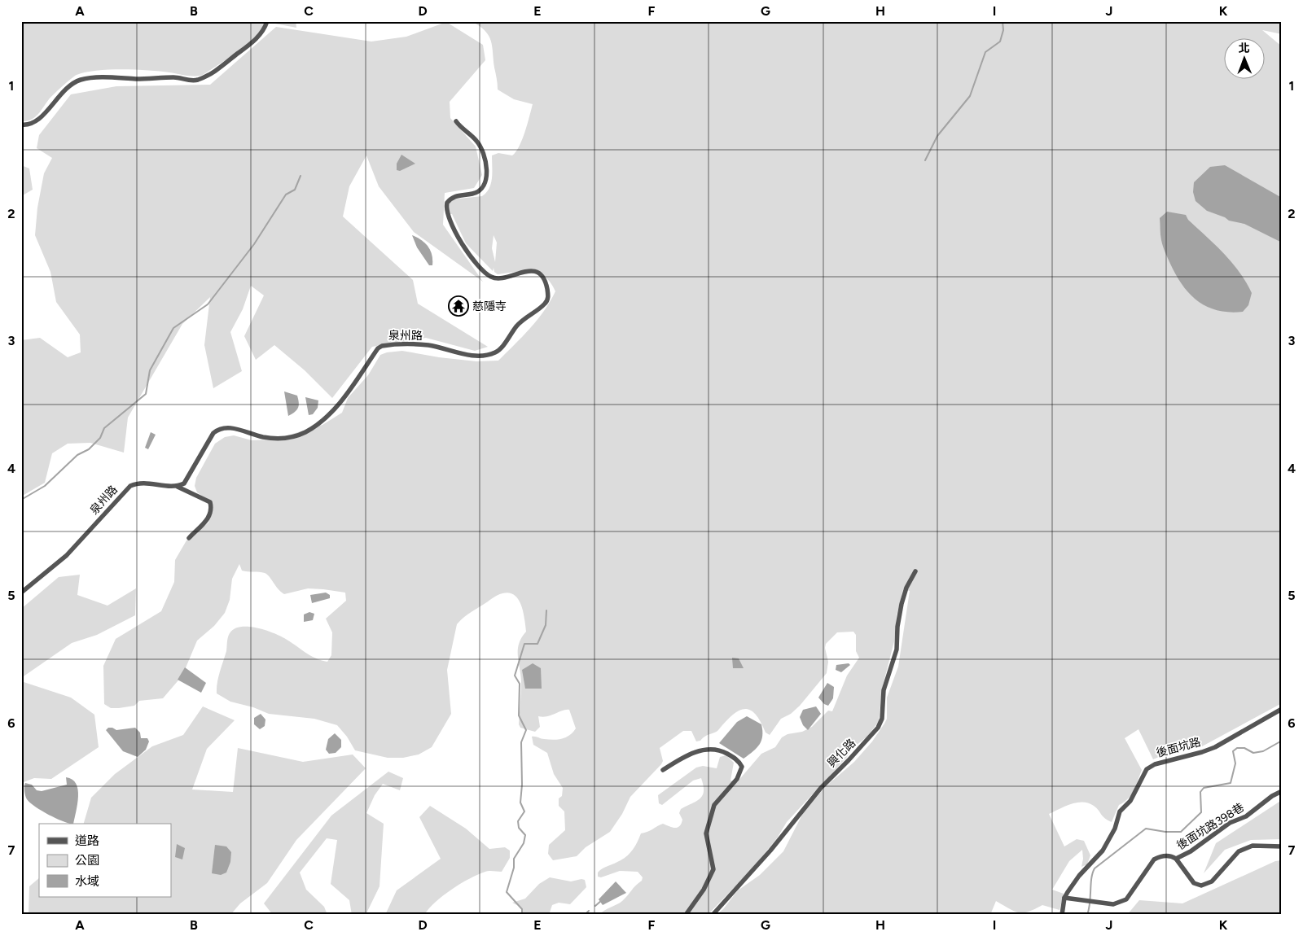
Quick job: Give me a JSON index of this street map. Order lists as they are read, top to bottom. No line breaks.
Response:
{"streets":{"street":["泉州路","後面坑路","興化路","後面坑路398巷"]},"crossings":[["後面坑路","後面坑路398巷"]],"places":{"temple":["慈隱寺"]},"legend":["道路","公園","水域"],"north":"top","grid":{"columns":["A","B","C","D","E","F","G","H","I","J","K"],"rows":["1","2","3","4","5","6","7"]}}
